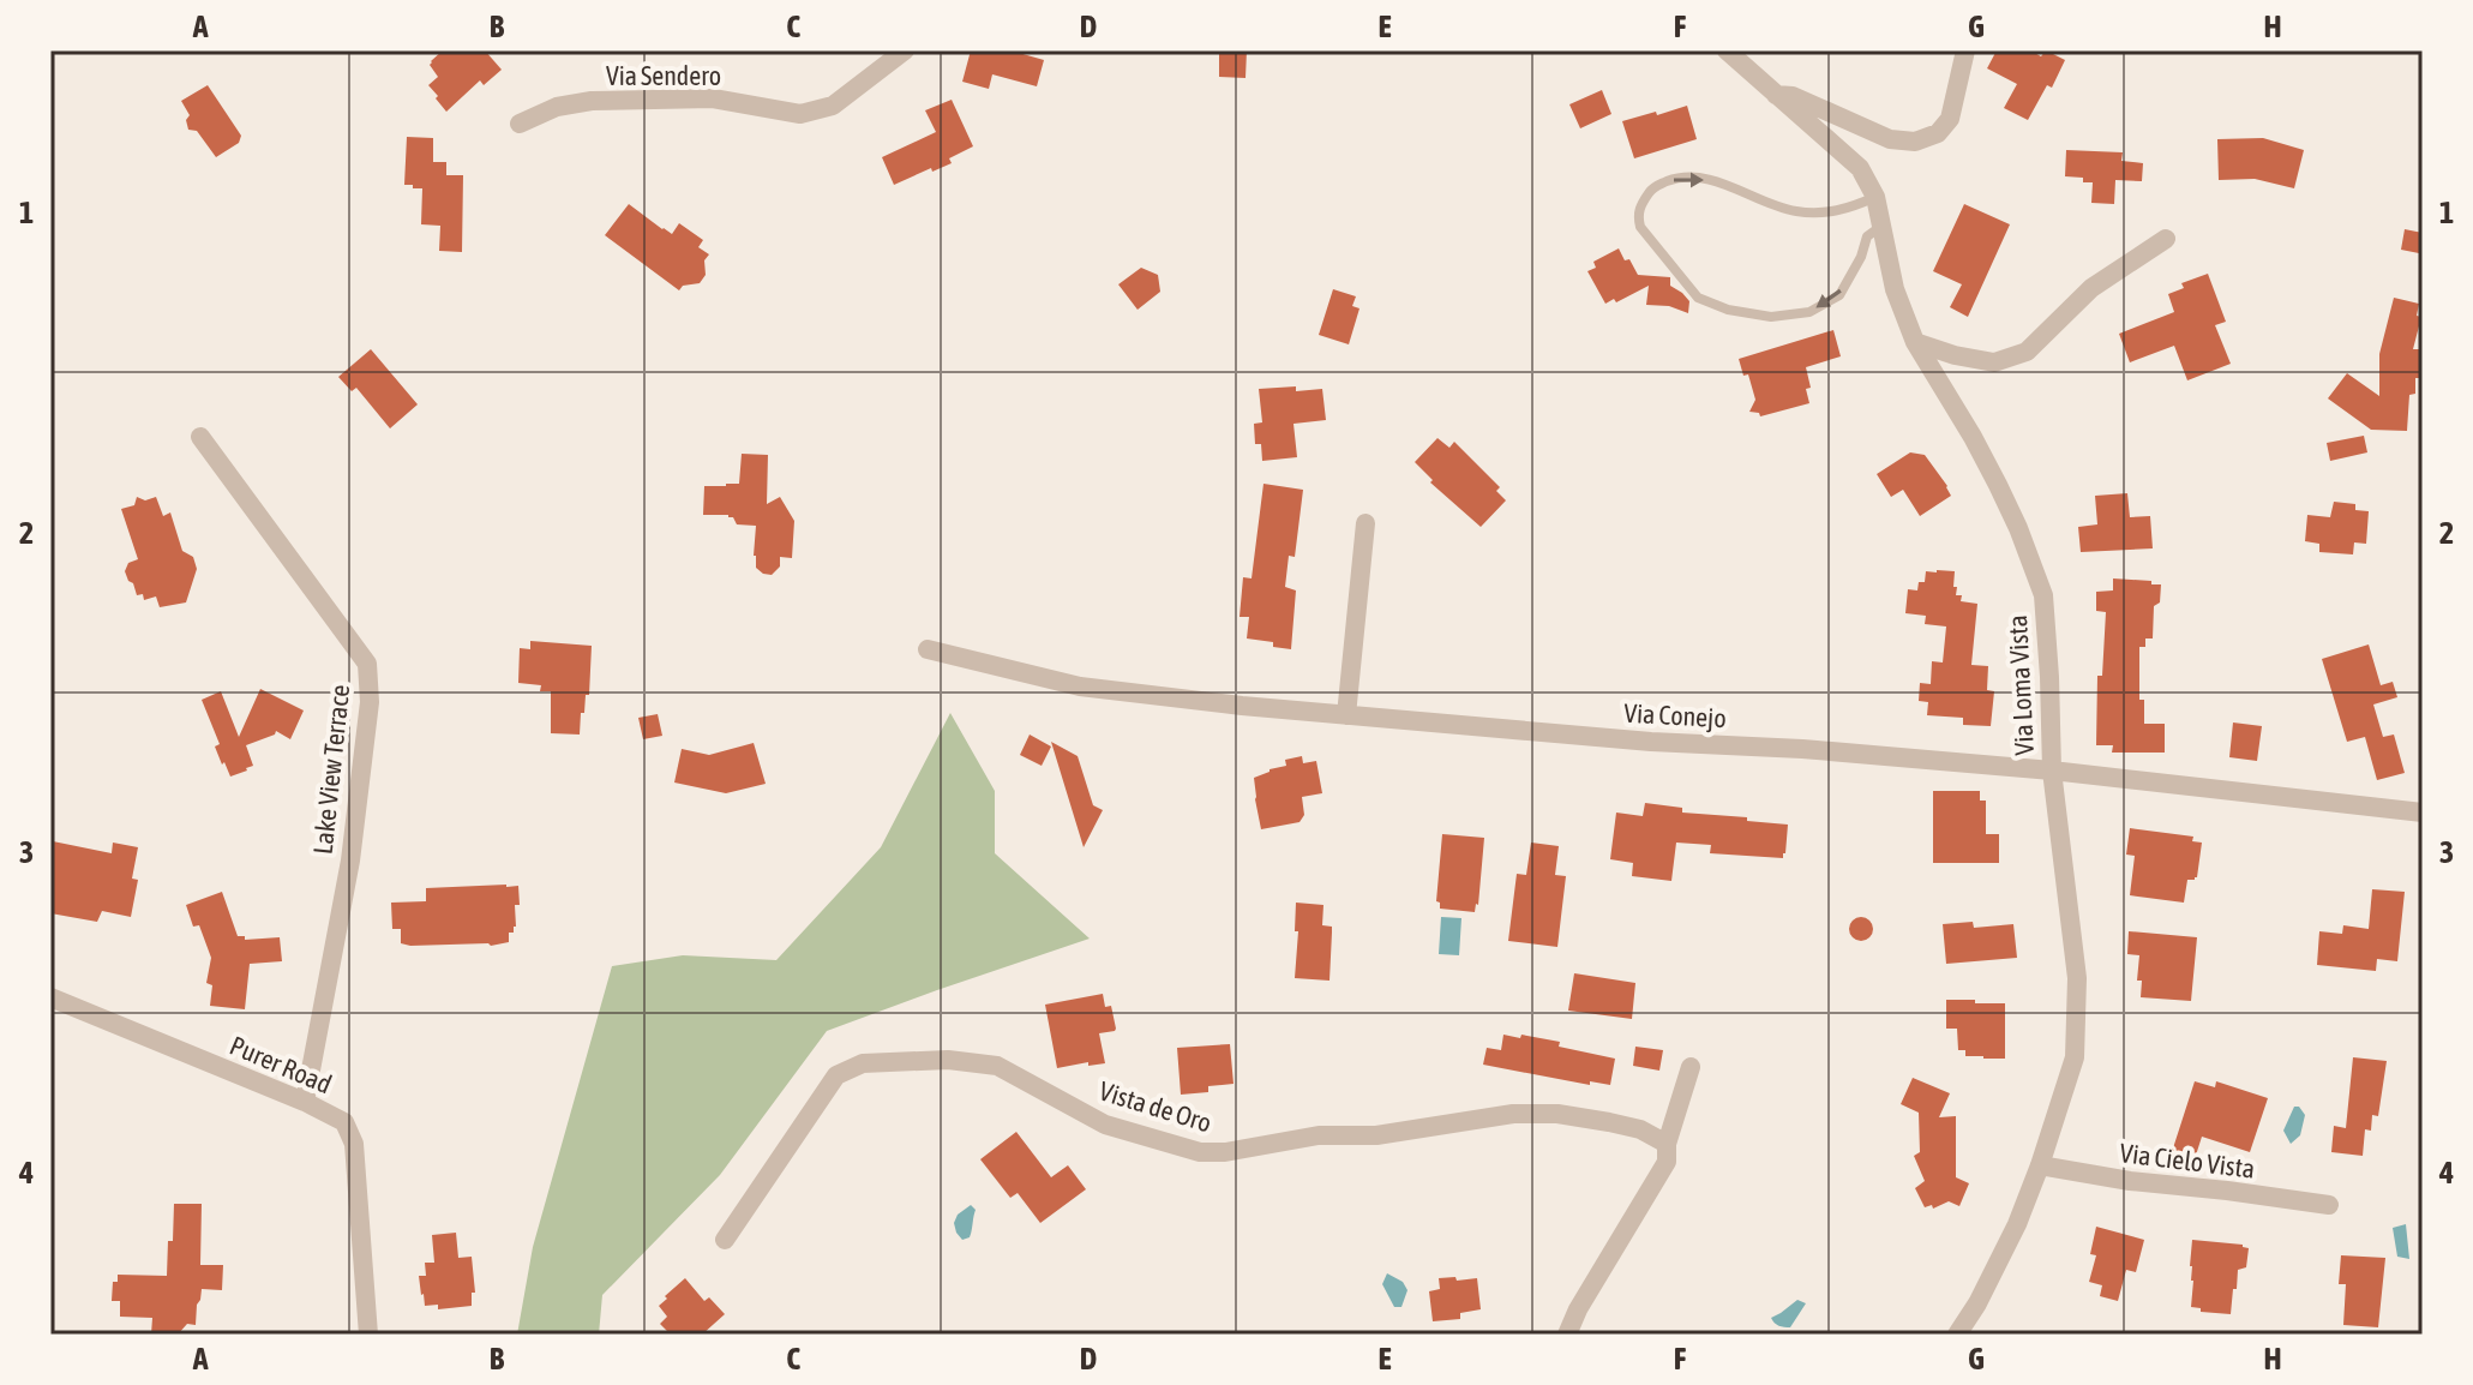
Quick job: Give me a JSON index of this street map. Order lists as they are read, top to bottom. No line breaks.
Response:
{"streets":{"street":["Via Sendero","Via Loma Vista","Via Conejo","Lake View Terrace","Purer Road","Vista de Oro","Via Cielo Vista"]},"crossings":[["Via Loma Vista","Via Conejo"],["Via Loma Vista","Via Cielo Vista"],["Lake View Terrace","Purer Road"]],"grid":{"columns":["A","B","C","D","E","F","G","H"],"rows":["1","2","3","4"]}}
